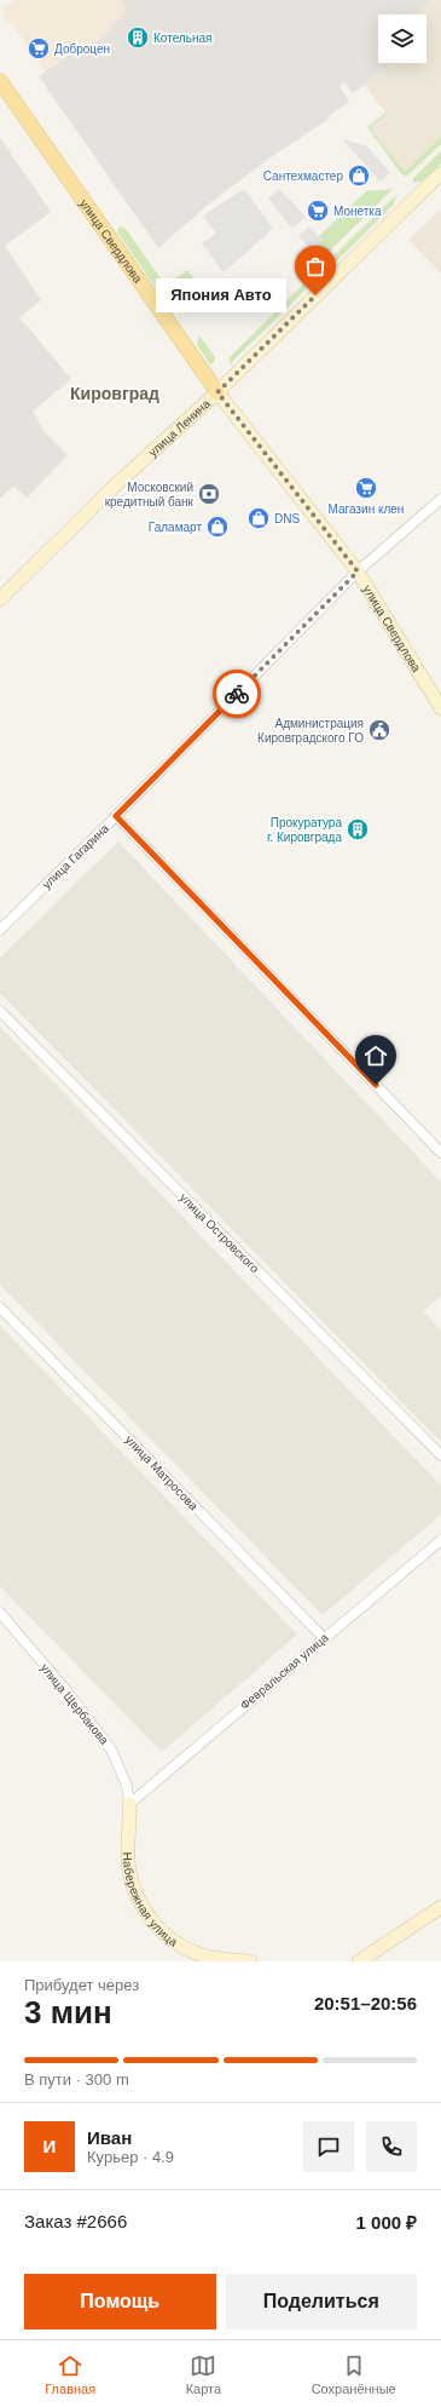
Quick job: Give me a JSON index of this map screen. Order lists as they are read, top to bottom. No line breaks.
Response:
{"streets":{"main road":["улица Свердлова","улица Ленина","Набережная улица"],"street":["улица Гагарина","улица Островского","улица Матросова","Февральская улица","улица Щербакова"]},"crossings":[["улица Свердлова","улица Ленина"],["улица Свердлова","улица Гагарина"],["улица Матросова","Февральская улица"],["Февральская улица","улица Щербакова"],["Февральская улица","Набережная улица"],["улица Щербакова","Набережная улица"]],"districts":["Кировград"],"places":{"building":["Котельная","Прокуратура г. Кировграда"],"supermarket":["Доброцен","Монетка","Магазин клен"],"shop":["Сантехмастер","DNS","Галамарт"],"other":["Япония Авто"],"bank":["Московский кредитный банк"],"public building":["Администрация Кировградского ГО"]},"page":{"bubble":"Япония Авто","heading":["3 мин","Прибудет через","20:51–20:56"],"panel":["Иван","Курьер · 4.9","Заказ #2666","1 000 ₽"],"bar":"В пути · 300 m","round":"И","buttons":["Помощь","Поделиться"],"tabs":["Главная","Карта","Сохранённые"]}}
